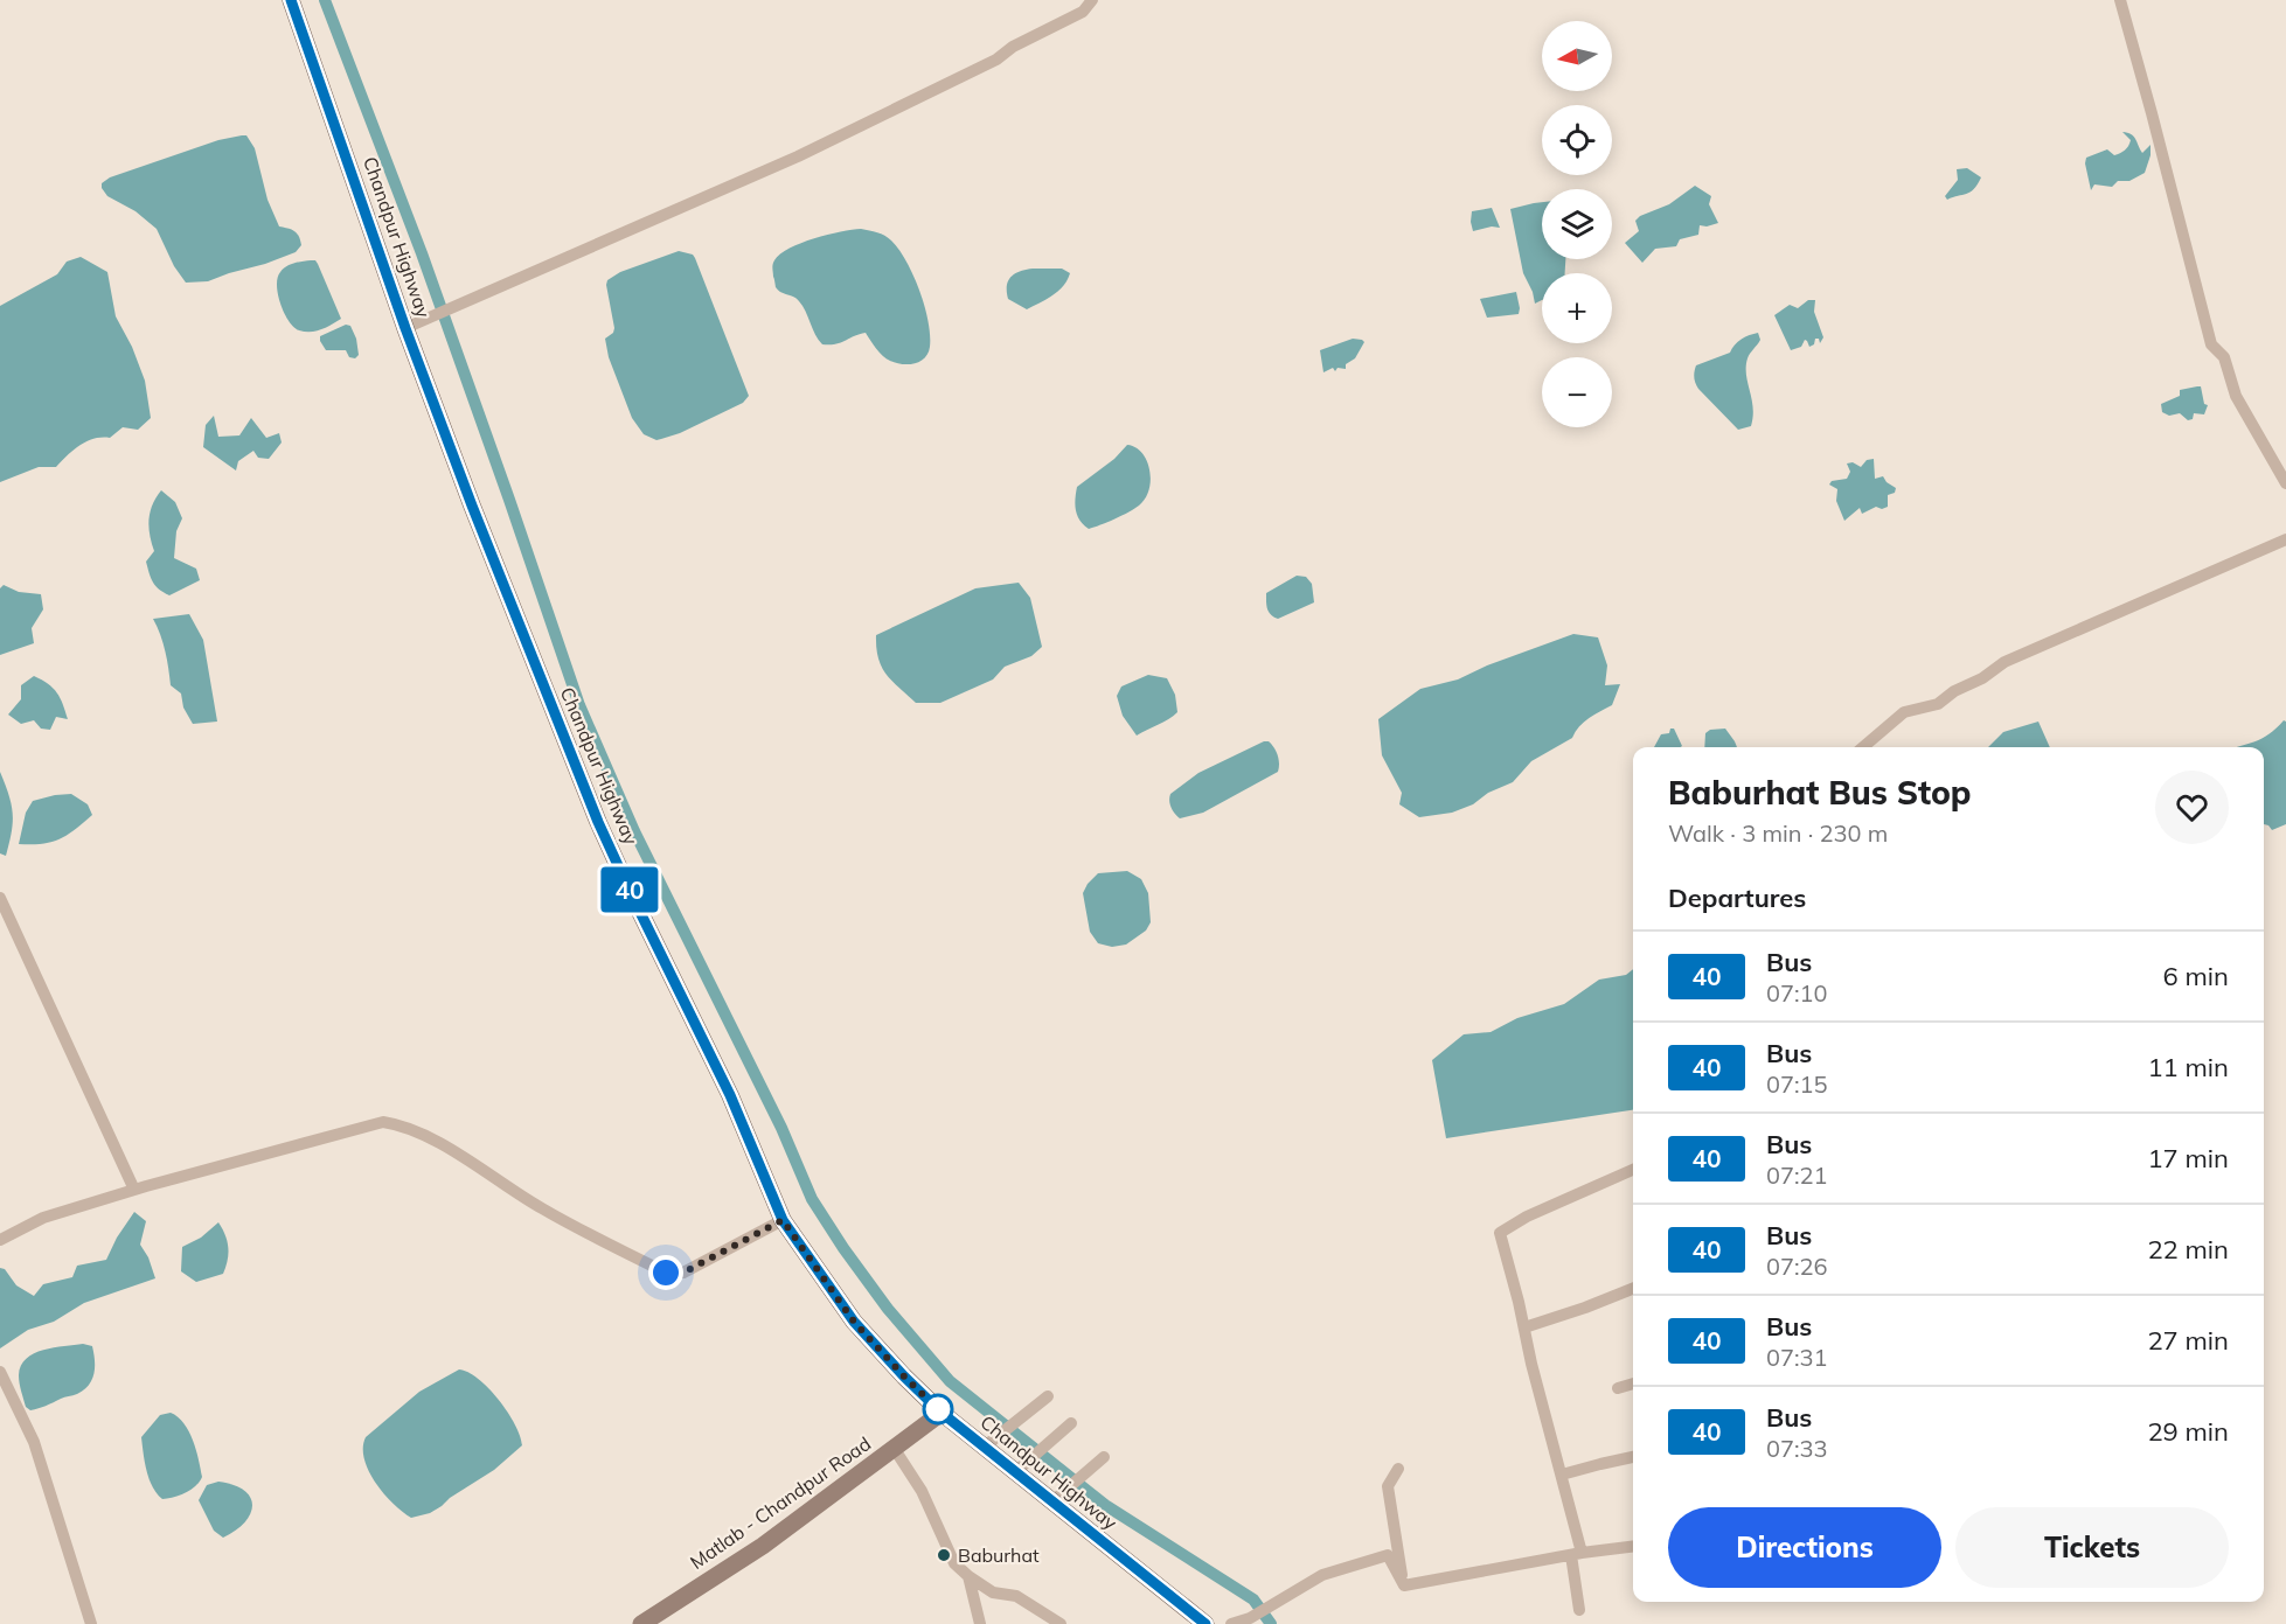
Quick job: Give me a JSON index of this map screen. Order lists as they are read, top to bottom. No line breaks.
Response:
{"streets":{"main road":["Chandpur Highway","Matlab - Chandpur Road"]},"crossings":[["Chandpur Highway","Matlab - Chandpur Road"]],"places":["Baburhat"],"lines":["bus line 40"],"north":"left","page":{"on_map":"40","map_buttons":["+","−"],"heading":[["Baburhat Bus Stop","Walk · 3 min · 230 m"],"Departures"],"list":[{"mark":"40","name":"Bus","note":"07:10","value":"6 min"},{"mark":"40","name":"Bus","note":"07:15","value":"11 min"},{"mark":"40","name":"Bus","note":"07:21","value":"17 min"},{"mark":"40","name":"Bus","note":"07:26","value":"22 min"},{"mark":"40","name":"Bus","note":"07:31","value":"27 min"},{"mark":"40","name":"Bus","note":"07:33","value":"29 min"}],"buttons":["Directions","Tickets"]}}
